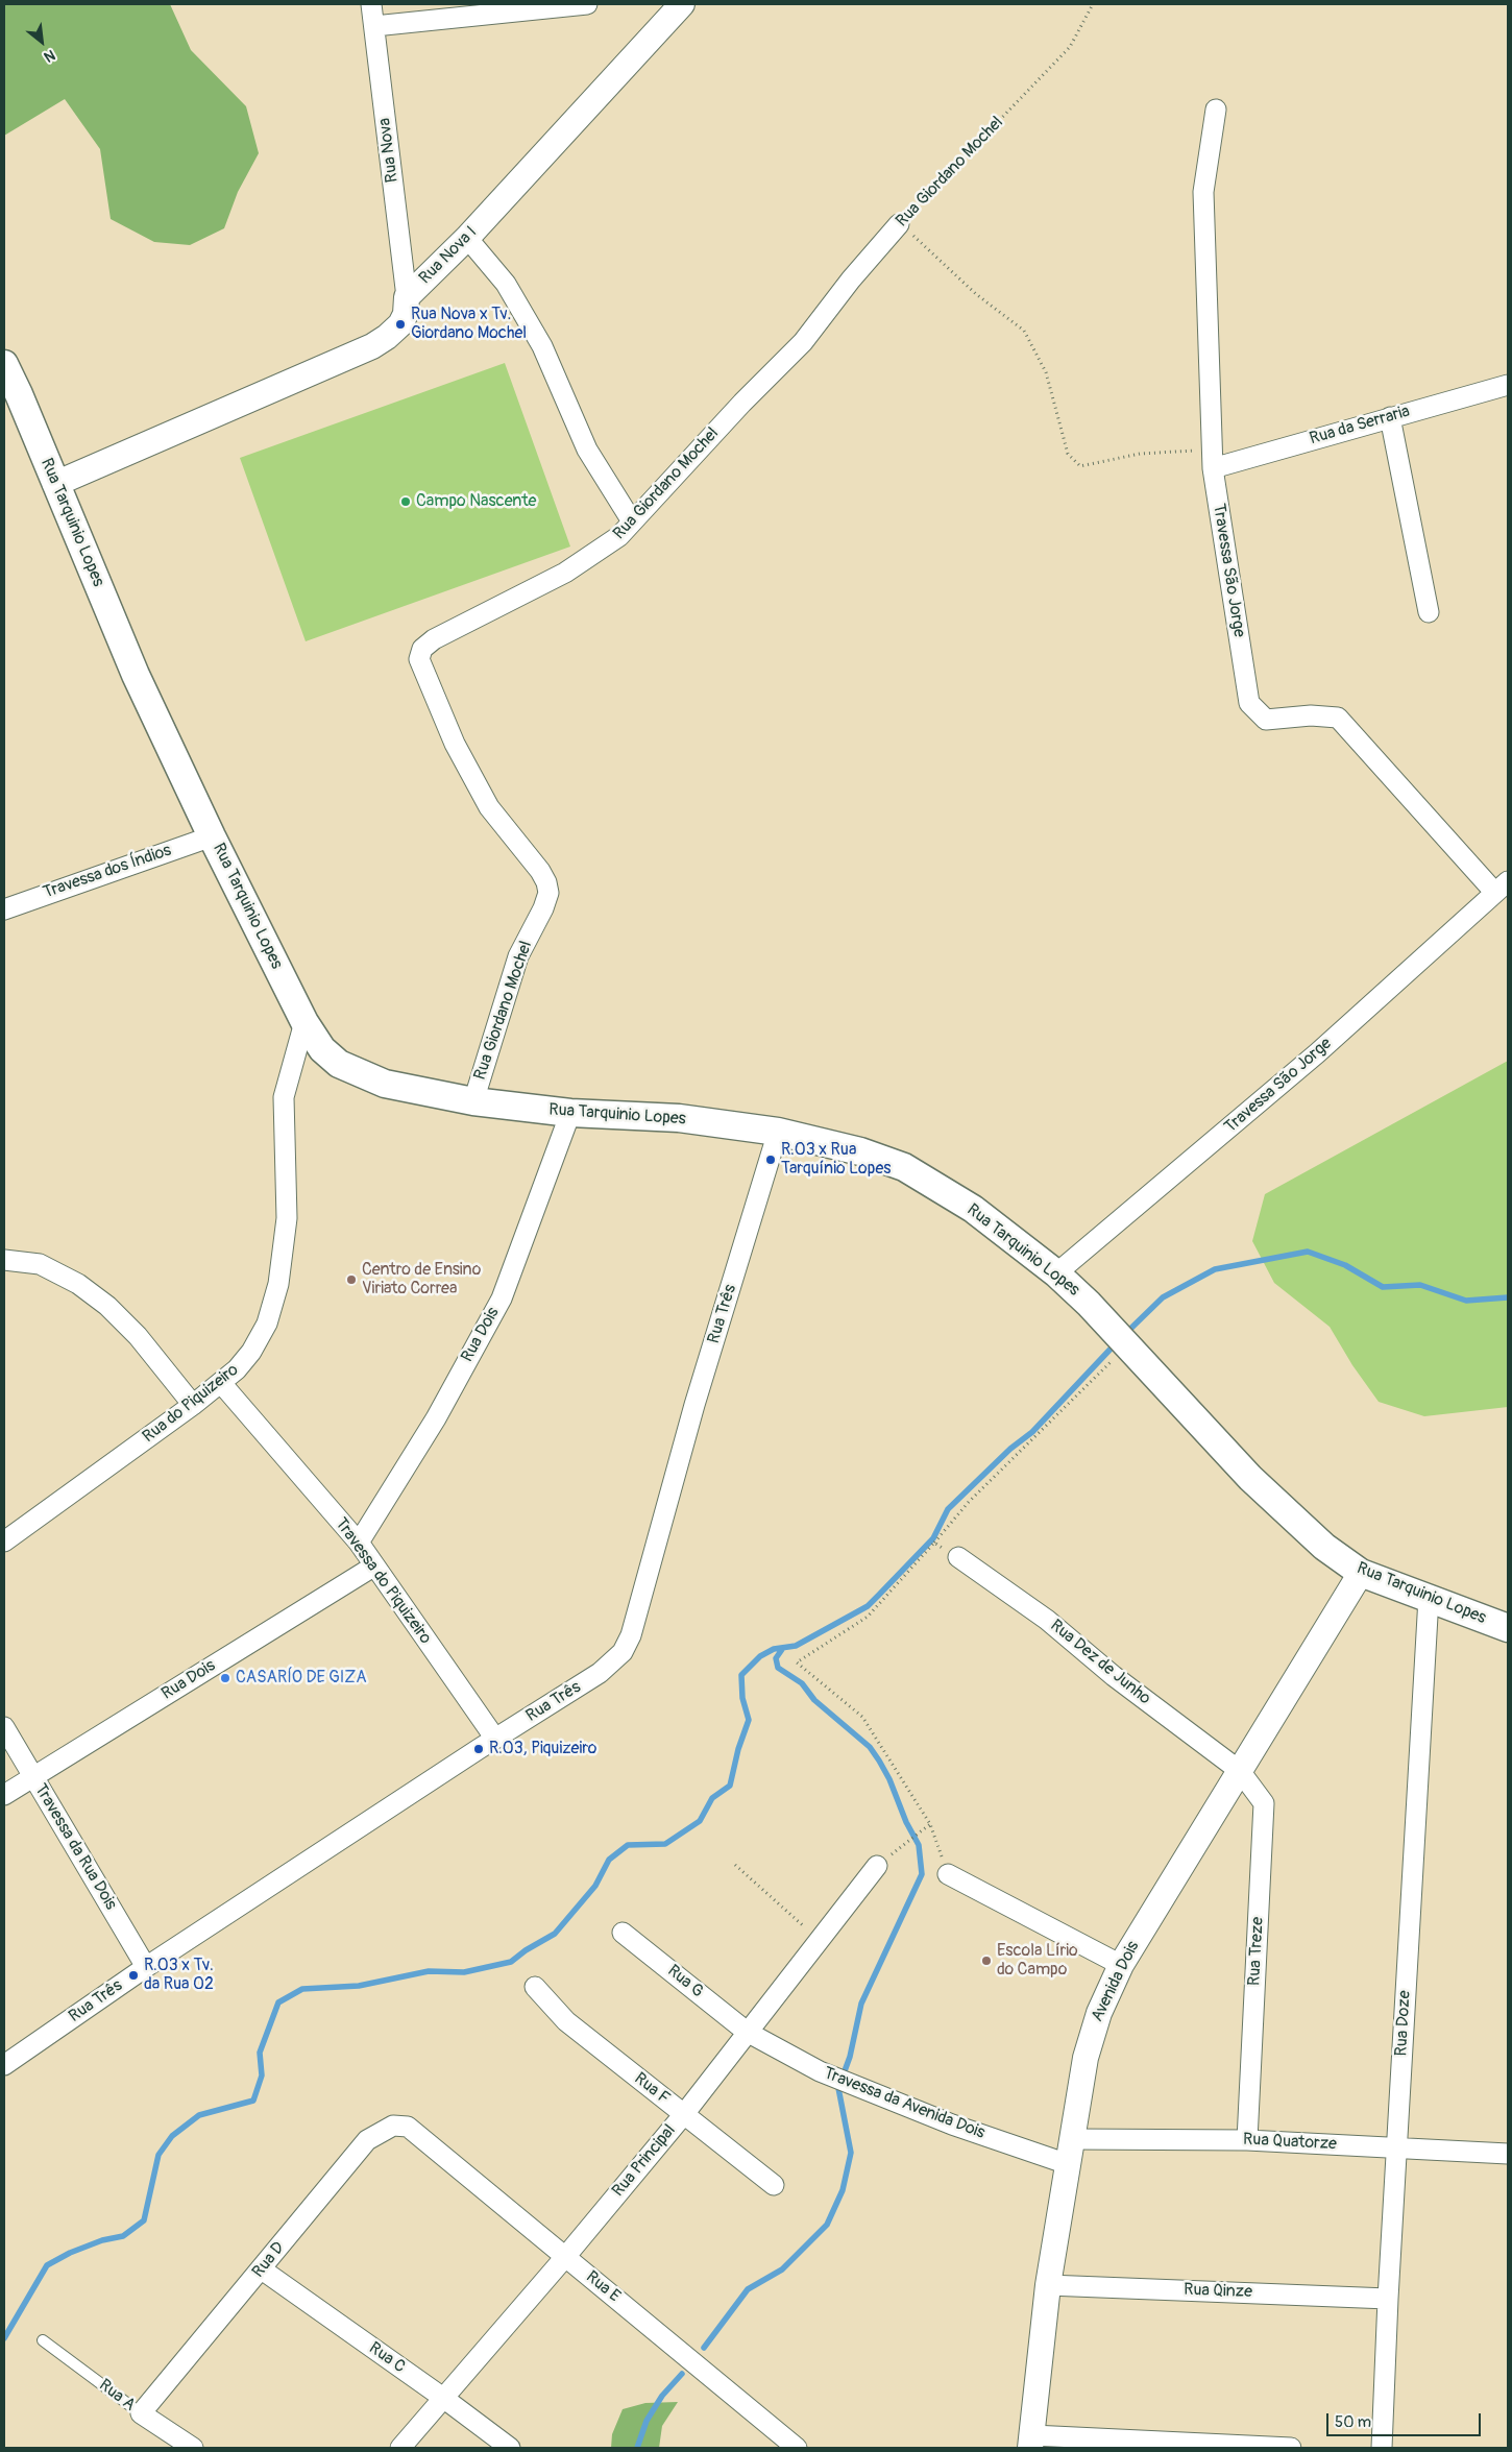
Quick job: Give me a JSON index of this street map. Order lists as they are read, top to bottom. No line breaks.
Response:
{"streets":{"main road":["Rua Tarquinio Lopes"],"street":["Rua Nova","Rua Giordano Mochel","Rua Nova I","Rua da Serraria","Travessa São Jorge","Travessa dos Índios","Rua Três","Rua Dois","Rua do Piquizeiro","Travessa do Piquizeiro","Rua Dez de Junho","Travessa da Rua Dois","Rua Treze","Rua G","Avenida Dois","Rua Doze","Rua F","Travessa da Avenida Dois","Rua Quatorze","Rua Principal","Rua D","Rua E","Rua Qinze","Rua C","Rua A"]},"crossings":[["Rua Nova","Rua Nova I"],["Rua Giordano Mochel","Rua Tarquinio Lopes"],["Rua Nova I","Rua Tarquinio Lopes"],["Rua da Serraria","Travessa São Jorge"],["Rua Tarquinio Lopes","Travessa São Jorge"],["Rua Tarquinio Lopes","Travessa dos Índios"],["Rua Tarquinio Lopes","Rua Três"],["Rua Tarquinio Lopes","Rua Dois"],["Rua Tarquinio Lopes","Rua do Piquizeiro"],["Rua Tarquinio Lopes","Avenida Dois"],["Rua Tarquinio Lopes","Rua Doze"],["Rua Três","Travessa do Piquizeiro"],["Rua Três","Travessa da Rua Dois"],["Rua Dois","Travessa do Piquizeiro"],["Rua Dois","Travessa da Rua Dois"],["Rua do Piquizeiro","Travessa do Piquizeiro"],["Rua Dez de Junho","Rua Treze"],["Rua Dez de Junho","Avenida Dois"],["Rua Treze","Avenida Dois"],["Rua Treze","Rua Quatorze"],["Rua G","Travessa da Avenida Dois"],["Rua G","Rua Principal"],["Avenida Dois","Travessa da Avenida Dois"],["Avenida Dois","Rua Quatorze"],["Avenida Dois","Rua Qinze"],["Rua Doze","Rua Quatorze"],["Rua Doze","Rua Qinze"],["Rua F","Rua Principal"],["Travessa da Avenida Dois","Rua Principal"],["Rua Principal","Rua E"],["Rua Principal","Rua C"],["Rua D","Rua E"],["Rua D","Rua C"],["Rua D","Rua A"]],"places":["Rua Nova x Tv. Giordano Mochel","Campo Nascente","R.03 x Rua Tarquínio Lopes","Centro de Ensino Viriato Correa","CASARÍO DE GIZA","R.03, Piquizeiro","Escola Lírio do Campo","R.03 x Tv. da Rua 02"],"scale_bar":"50 m","north":"bottom right"}
